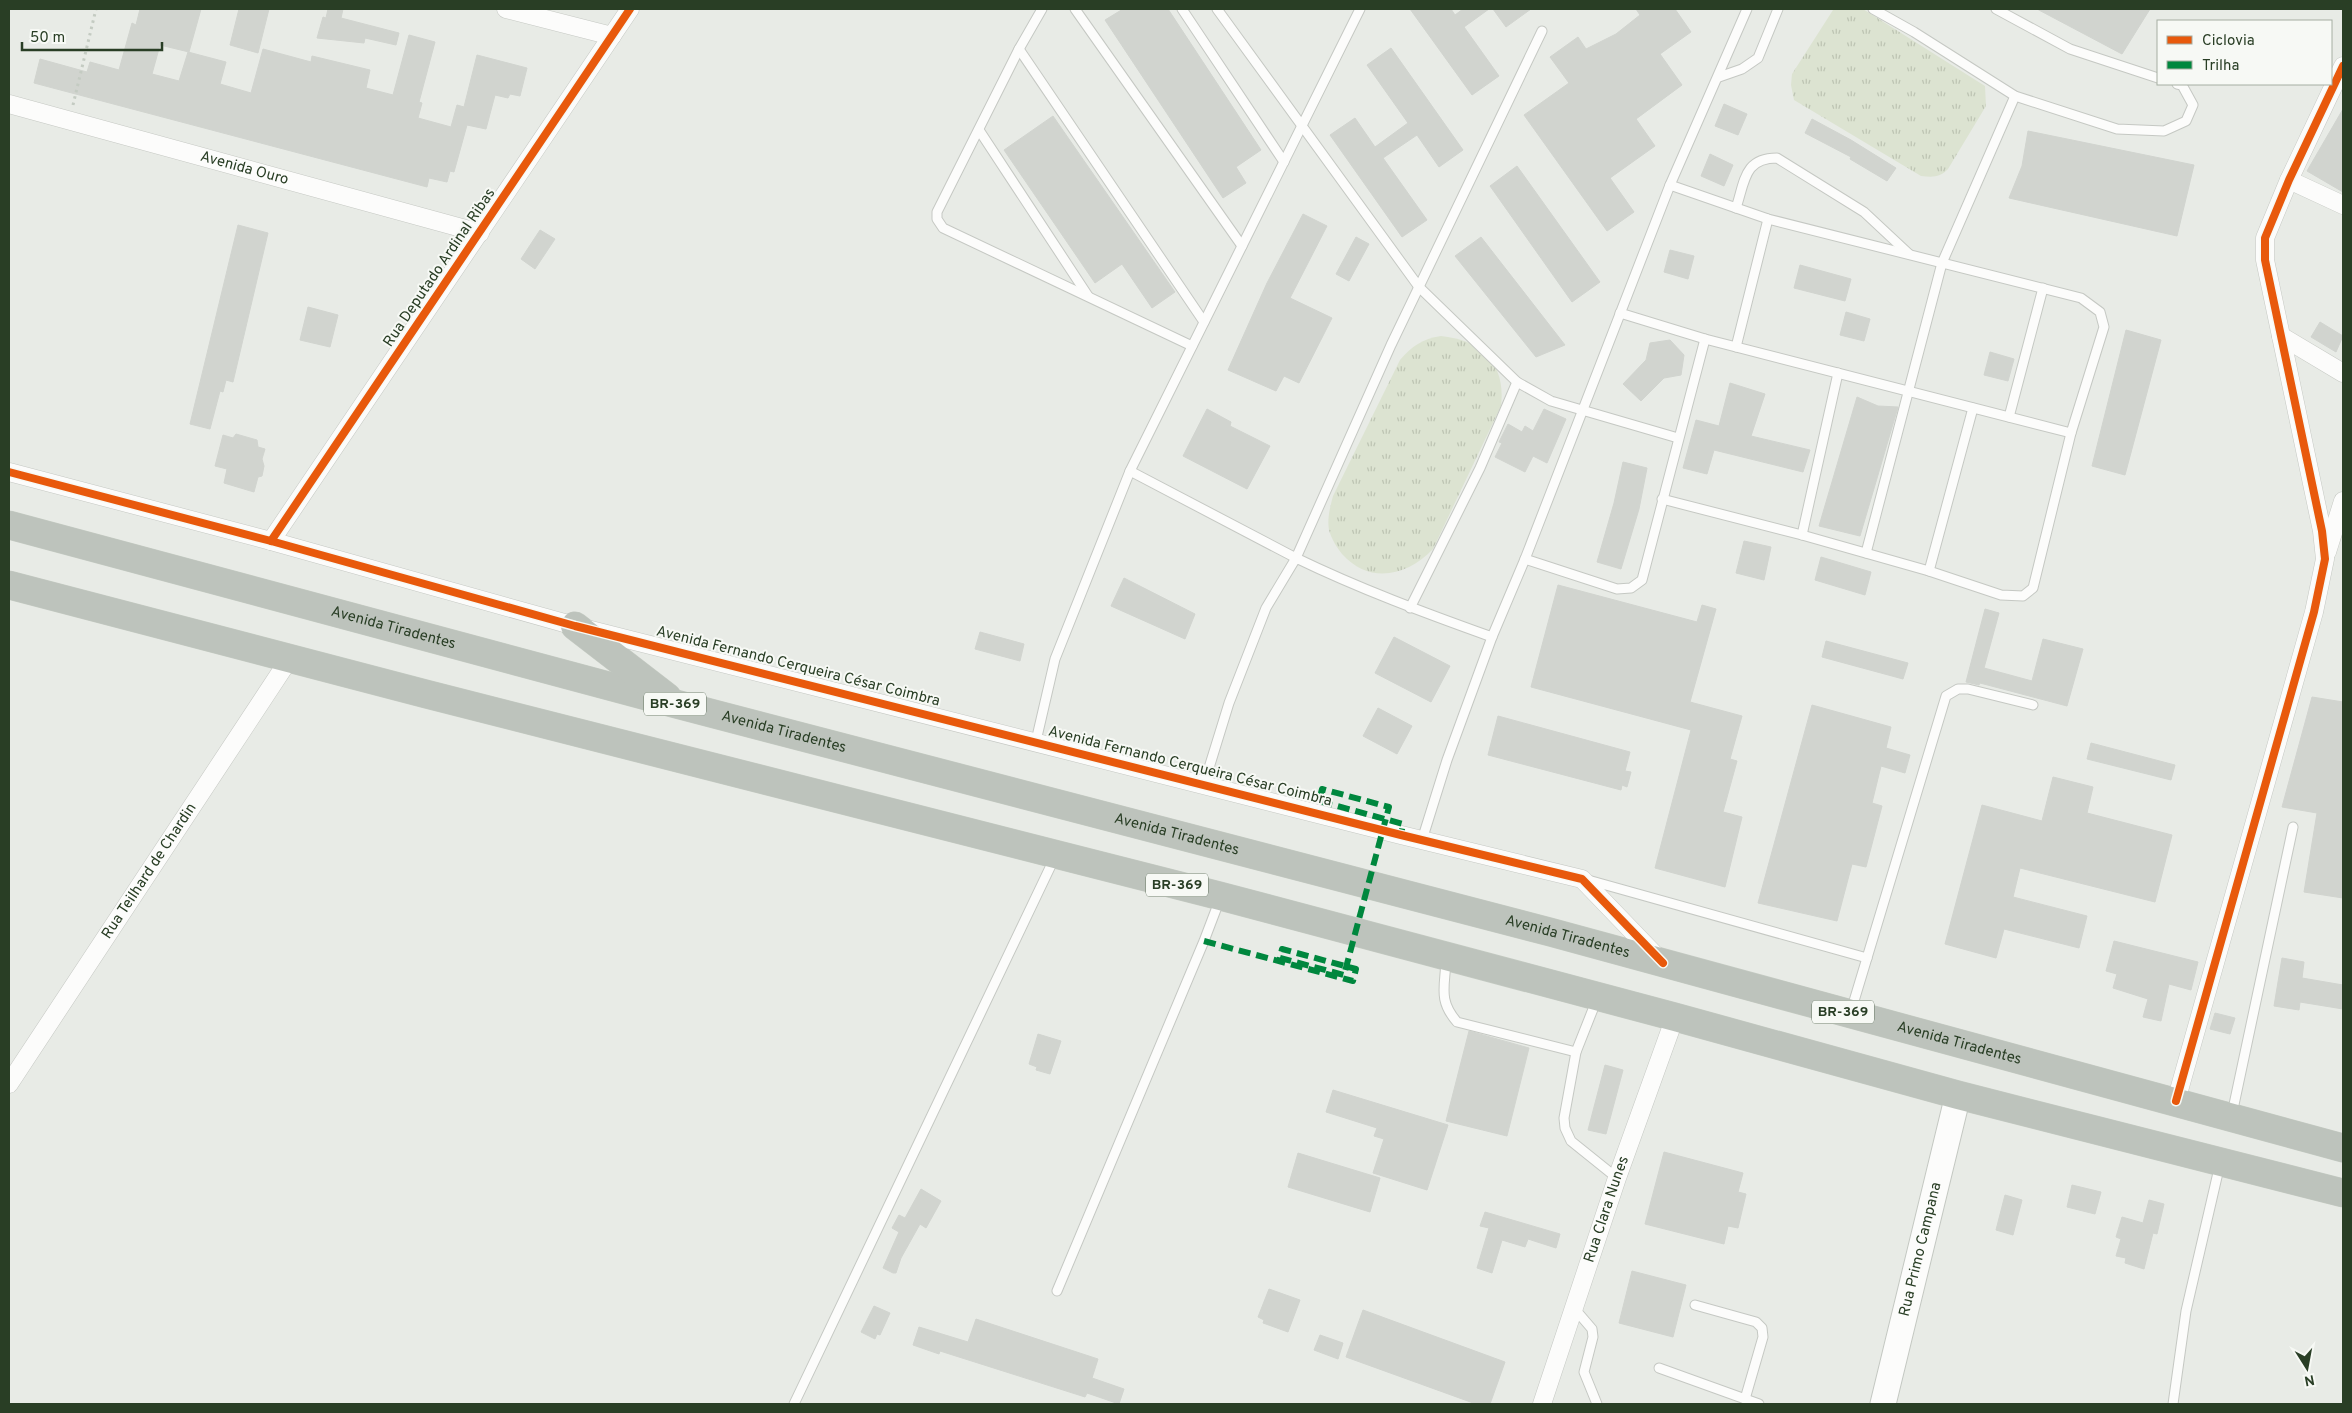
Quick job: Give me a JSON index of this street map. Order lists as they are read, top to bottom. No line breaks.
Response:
{"streets":{"highway":["Avenida Tiradentes","BR-369"],"street":["Avenida Ouro","Rua Deputado Ardinal Ribas","Avenida Fernando Cerqueira César Coimbra","Rua Teilhard de Chardin","Rua Clara Nunes","Rua Primo Campana"]},"crossings":[["Avenida Ouro","Rua Deputado Ardinal Ribas"],["Rua Deputado Ardinal Ribas","Avenida Fernando Cerqueira César Coimbra"],["BR-369","Rua Teilhard de Chardin"],["BR-369","Rua Clara Nunes"],["BR-369","Rua Primo Campana"]],"legend":["Ciclovia","Trilha"],"scale_bar":"50 m","north":"bottom"}
